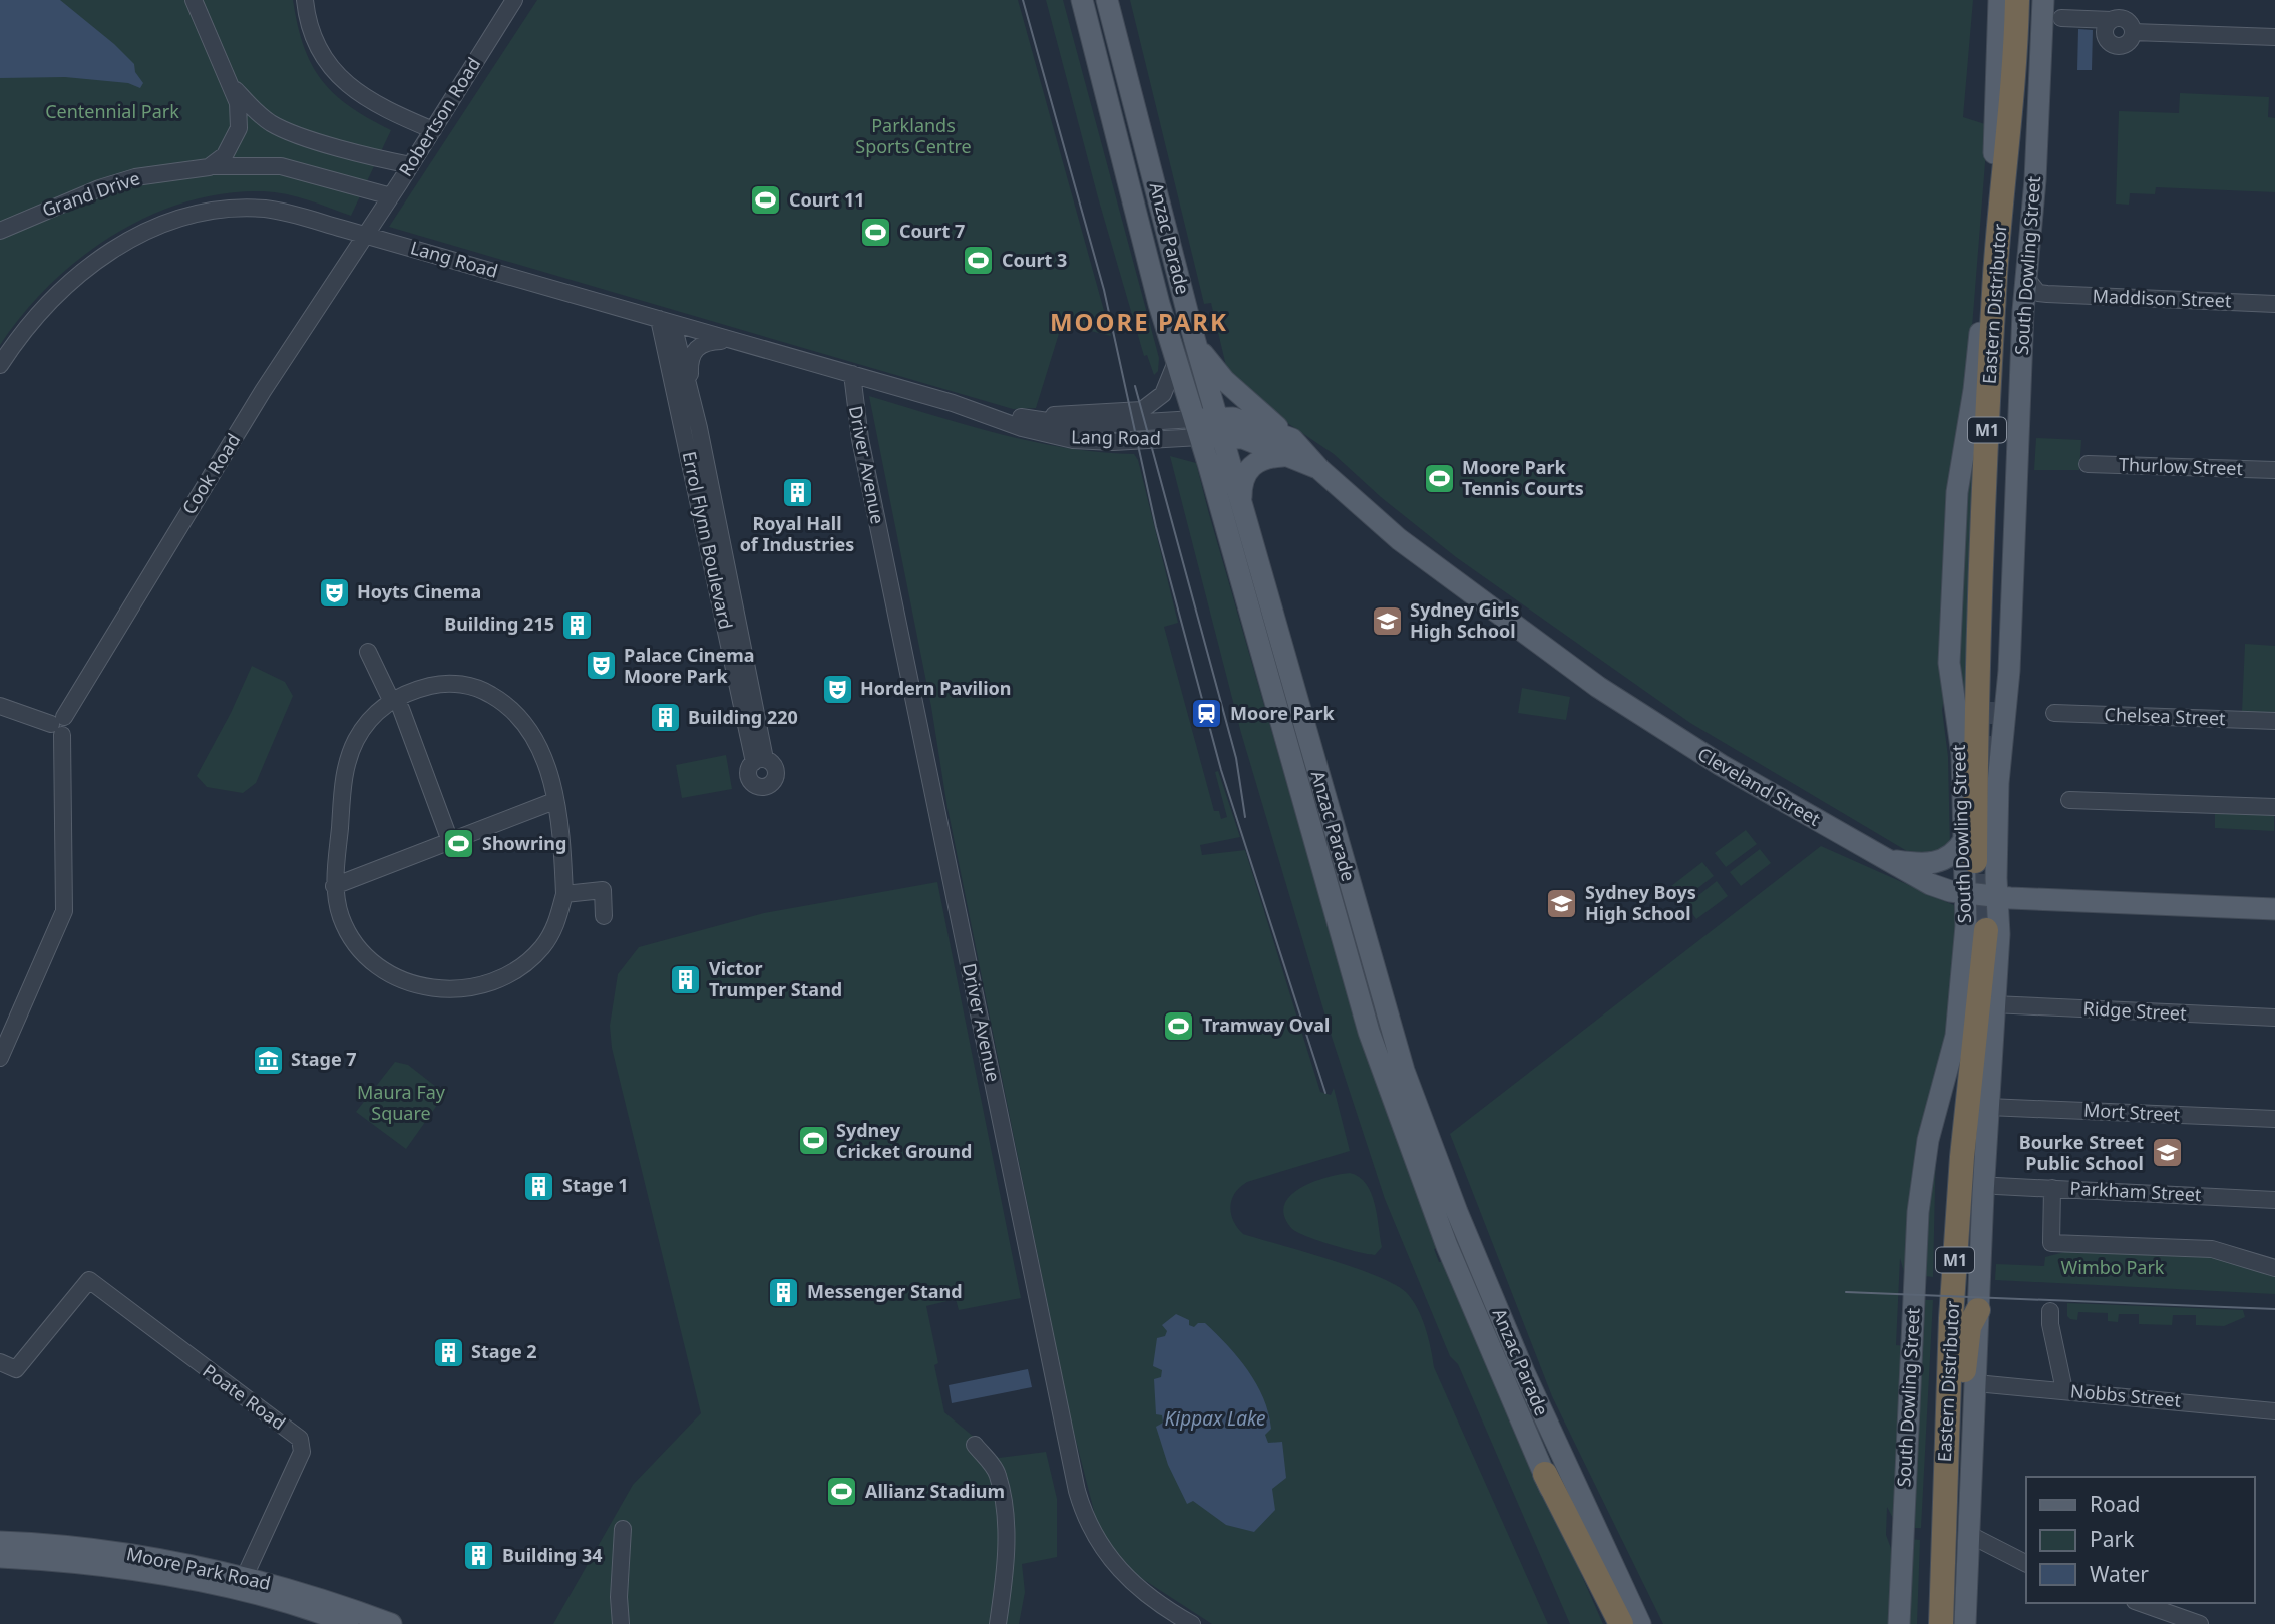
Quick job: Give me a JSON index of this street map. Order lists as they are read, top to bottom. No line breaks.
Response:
{"streets":{"highway":["Eastern Distributor","M1"],"main road":["Anzac Parade","South Dowling Street","Cleveland Street","Moore Park Road"],"street":["Robertson Road","Grand Drive","Lang Road","Maddison Street","Driver Avenue","Thurlow Street","Cook Road","Errol Flynn Boulevard","Chelsea Street","Ridge Street","Mort Street","Parkham Street","Nobbs Street","Poate Road"]},"crossings":[["Robertson Road","Grand Drive"],["Robertson Road","Lang Road"],["Robertson Road","Cook Road"],["Anzac Parade","Lang Road"],["Anzac Parade","Cleveland Street"],["Lang Road","Driver Avenue"],["Lang Road","Cook Road"],["Lang Road","Errol Flynn Boulevard"],["Lang Road","Cleveland Street"],["South Dowling Street","Eastern Distributor"],["South Dowling Street","M1"],["South Dowling Street","Cleveland Street"],["South Dowling Street","Ridge Street"],["South Dowling Street","Mort Street"],["South Dowling Street","Nobbs Street"],["Eastern Distributor","M1"],["Poate Road","Moore Park Road"]],"districts":["MOORE PARK"],"water":["Kippax Lake"],"parks":["Centennial Park","Parklands Sports Centre","Maura Fay Square","Wimbo Park"],"places":{"sports":["Court 11","Court 7","Court 3","Moore Park Tennis Courts","Showring","Tramway Oval","Sydney Cricket Ground","Allianz Stadium"],"building":["Royal Hall of Industries","Building 215","Building 220","Victor Trumper Stand","Stage 1","Messenger Stand","Stage 2","Building 34"],"theatre":["Hoyts Cinema","Palace Cinema Moore Park","Hordern Pavilion"],"school or university":["Sydney Girls High School","Sydney Boys High School","Bourke Street Public School"],"station":["Moore Park"],"museum":["Stage 7"]},"legend":["Road","Park","Water"]}
